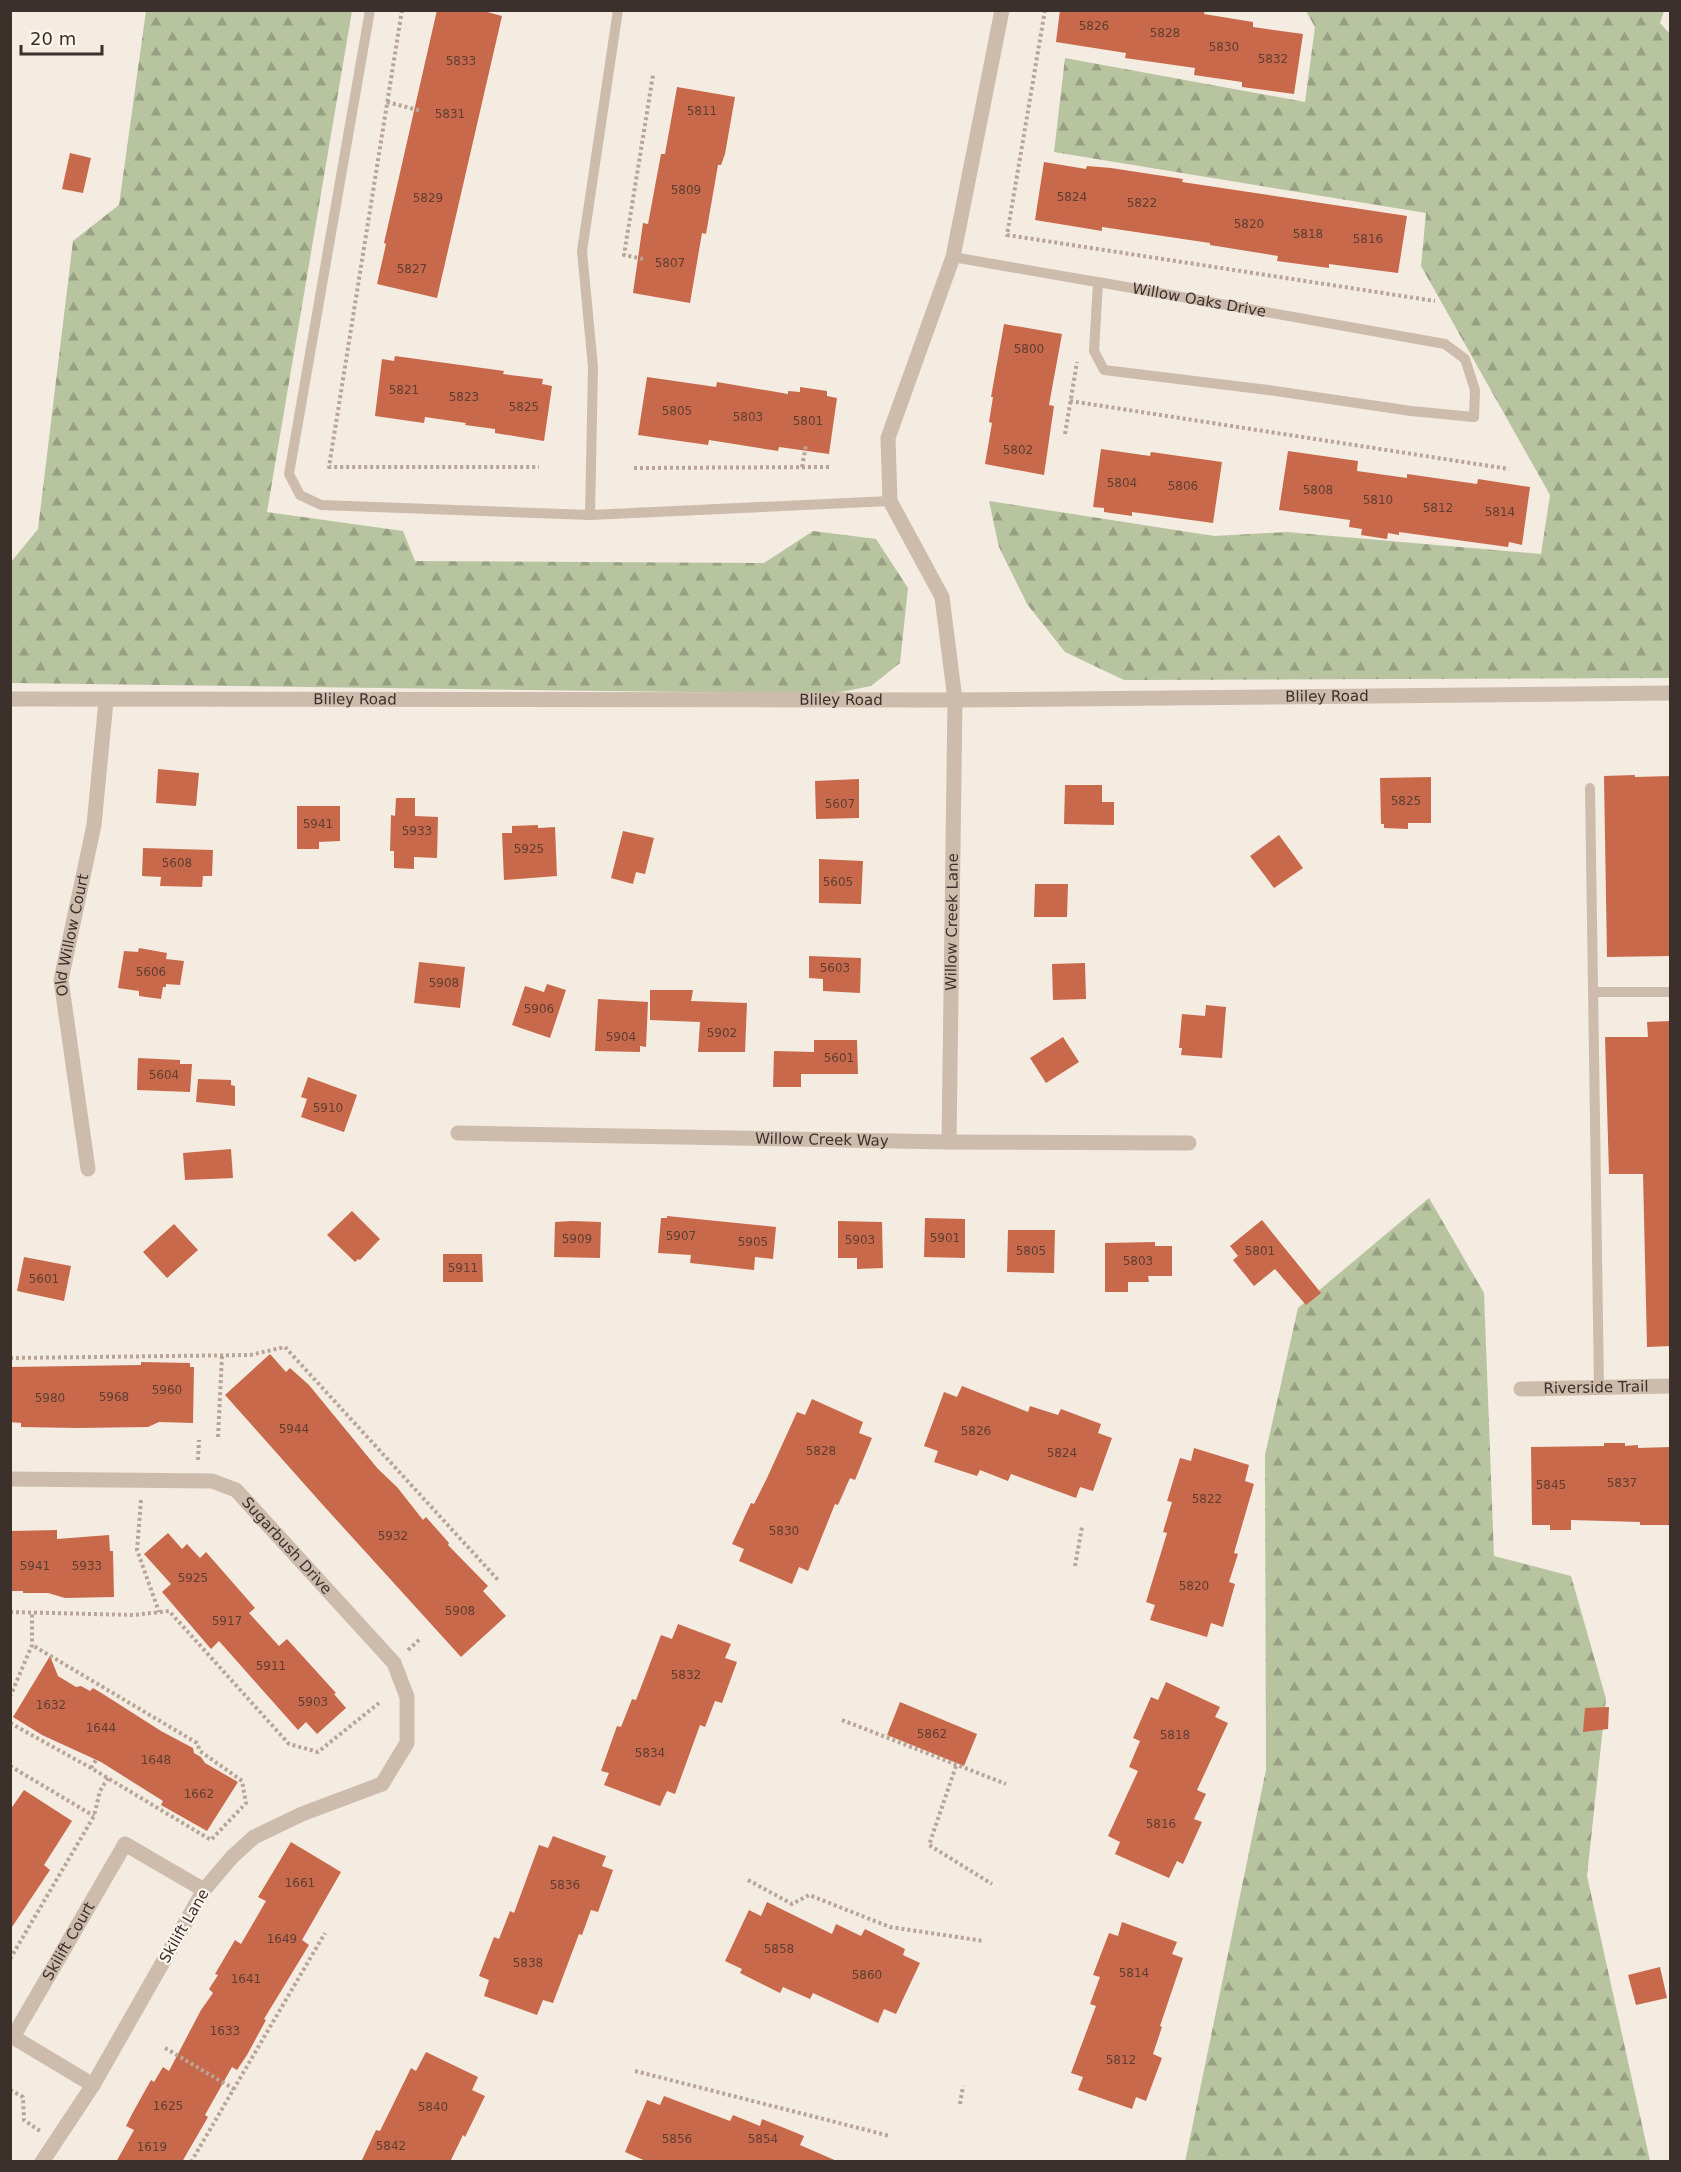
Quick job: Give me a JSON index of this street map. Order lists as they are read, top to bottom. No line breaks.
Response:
{"streets":{"street":["Bliley Road","Willow Creek Lane","Old Willow Court","Willow Creek Way","Riverside Trail","Sugarbush Drive","Skilift Lane","Skilift Court"],"lane":["Willow Oaks Drive"]},"crossings":[["Bliley Road","Willow Creek Lane"],["Bliley Road","Old Willow Court"],["Willow Creek Lane","Willow Creek Way"],["Sugarbush Drive","Skilift Lane"],["Skilift Lane","Skilift Court"]],"house_numbers":["5826","5828","5830","5832","5833","5811","5831","5809","5824","5829","5822","5820","5818","5816","5807","5827","5800","5821","5823","5825","5805","5803","5801","5802","5804","5806","5808","5810","5812","5814","5825","5607","5941","5933","5925","5608","5605","5603","5606","5908","5906","5902","5904","5601","5604","5910","5907","5901","5909","5903","5905","5805","5801","5803","5911","5601","5960","5968","5980","5944","5826","5828","5824","5837","5845","5822","5830","5932","5941","5933","5925","5820","5908","5917","5911","5832","5903","1632","1644","5862","5818","5834","1648","1662","5816","1661","5836","1649","5858","5838","5814","5860","1641","1633","5812","1625","5840","5856","5854","5842","1619"],"scale_bar":"20 m"}
